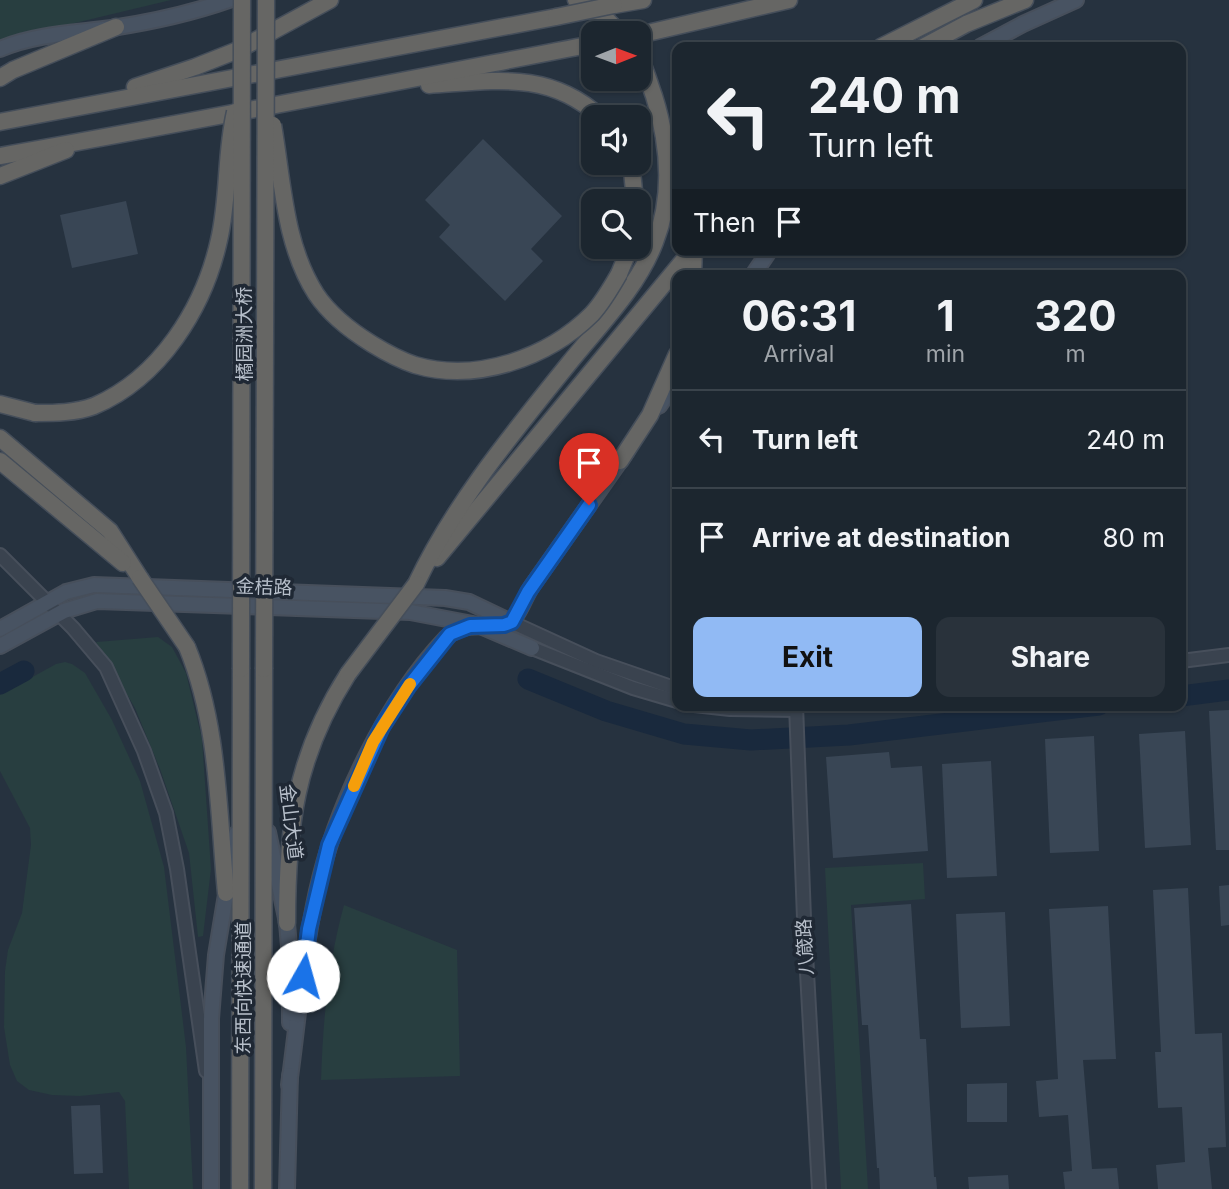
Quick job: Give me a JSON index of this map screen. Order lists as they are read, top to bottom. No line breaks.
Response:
{"streets":{"highway":["橘园洲大桥","金山大道","东西向快速通道"],"main road":["金桔路"],"street":["八箴路"]},"crossings":[["橘园洲大桥","金山大道"],["橘园洲大桥","东西向快速通道"],["金山大道","东西向快速通道"]],"north":"right","page":{"turn":["240 m","Turn left"],"then":"Then","eta":["06:31","Arrival","1","min","320","m"],"list":[{"name":"Turn left","value":"240 m"},{"name":"Arrive at destination","value":"80 m"}],"buttons":["Exit","Share"]}}
